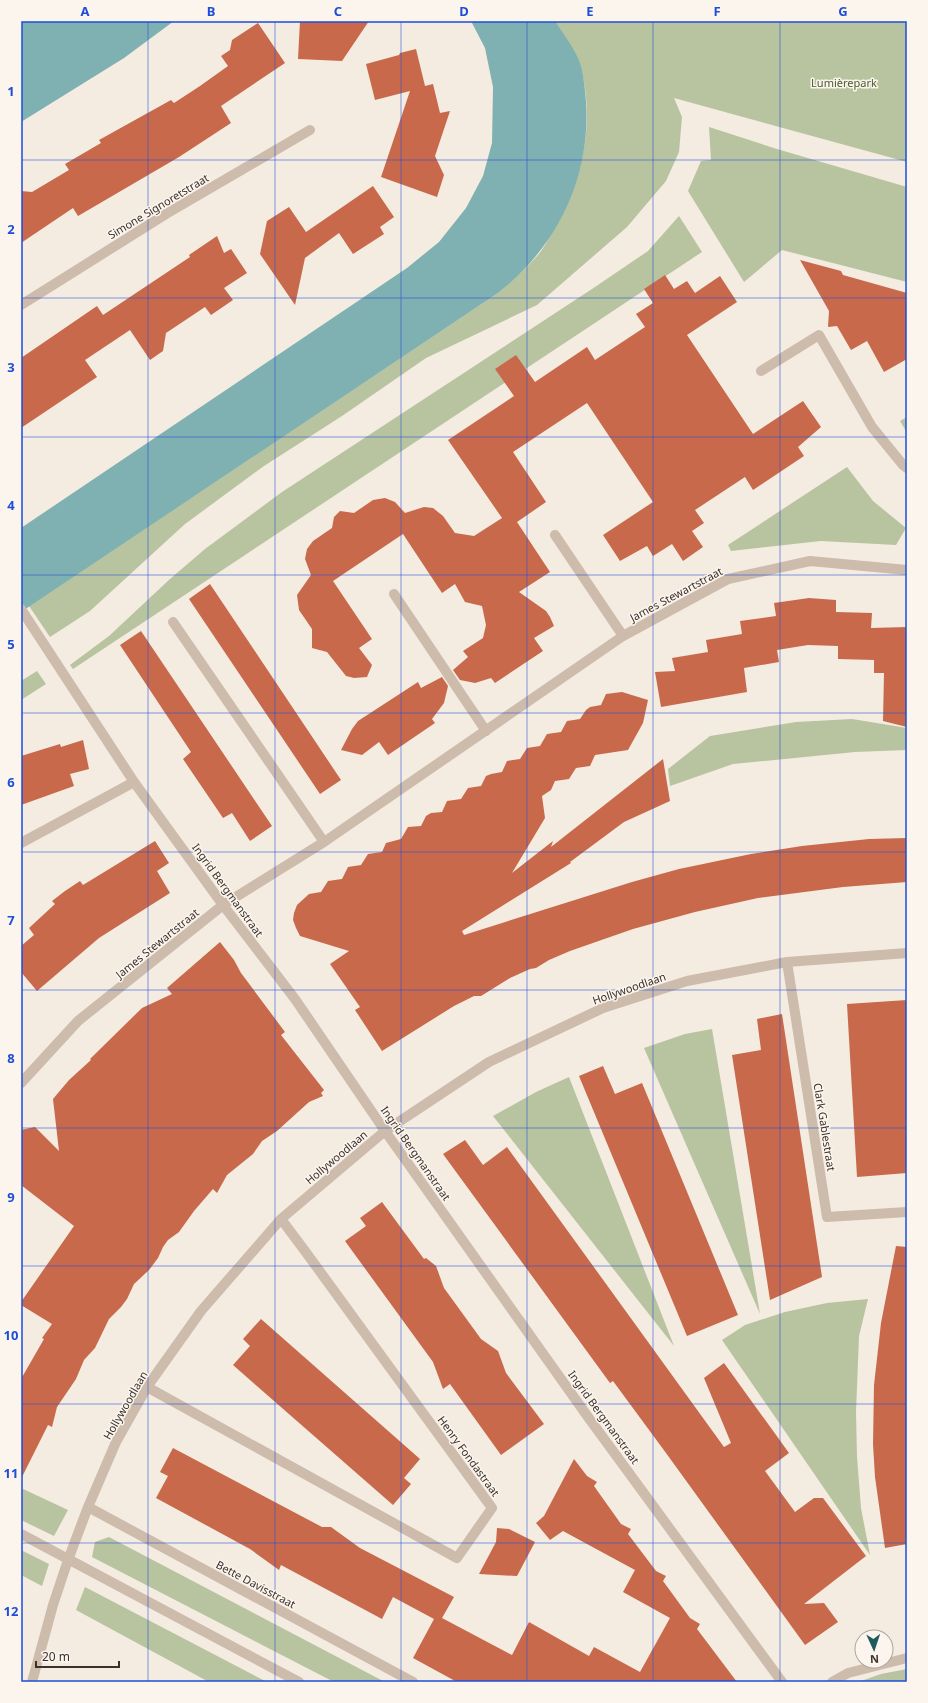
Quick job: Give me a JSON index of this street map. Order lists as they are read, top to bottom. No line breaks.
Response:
{"streets":{"street":["Simone Signoretstraat","James Stewartstraat","Ingrid Bergmanstraat","Hollywoodlaan","Clark Gablestraat","Henry Fondastraat","Bette Davisstraat"]},"crossings":[["James Stewartstraat","Ingrid Bergmanstraat"],["Ingrid Bergmanstraat","Hollywoodlaan"],["Hollywoodlaan","Clark Gablestraat"],["Hollywoodlaan","Henry Fondastraat"],["Hollywoodlaan","Bette Davisstraat"]],"parks":["Lumièrepark"],"scale_bar":"20 m","north":"bottom","grid":{"columns":["A","B","C","D","E","F","G"],"rows":["1","2","3","4","5","6","7","8","9","10","11","12"]}}
